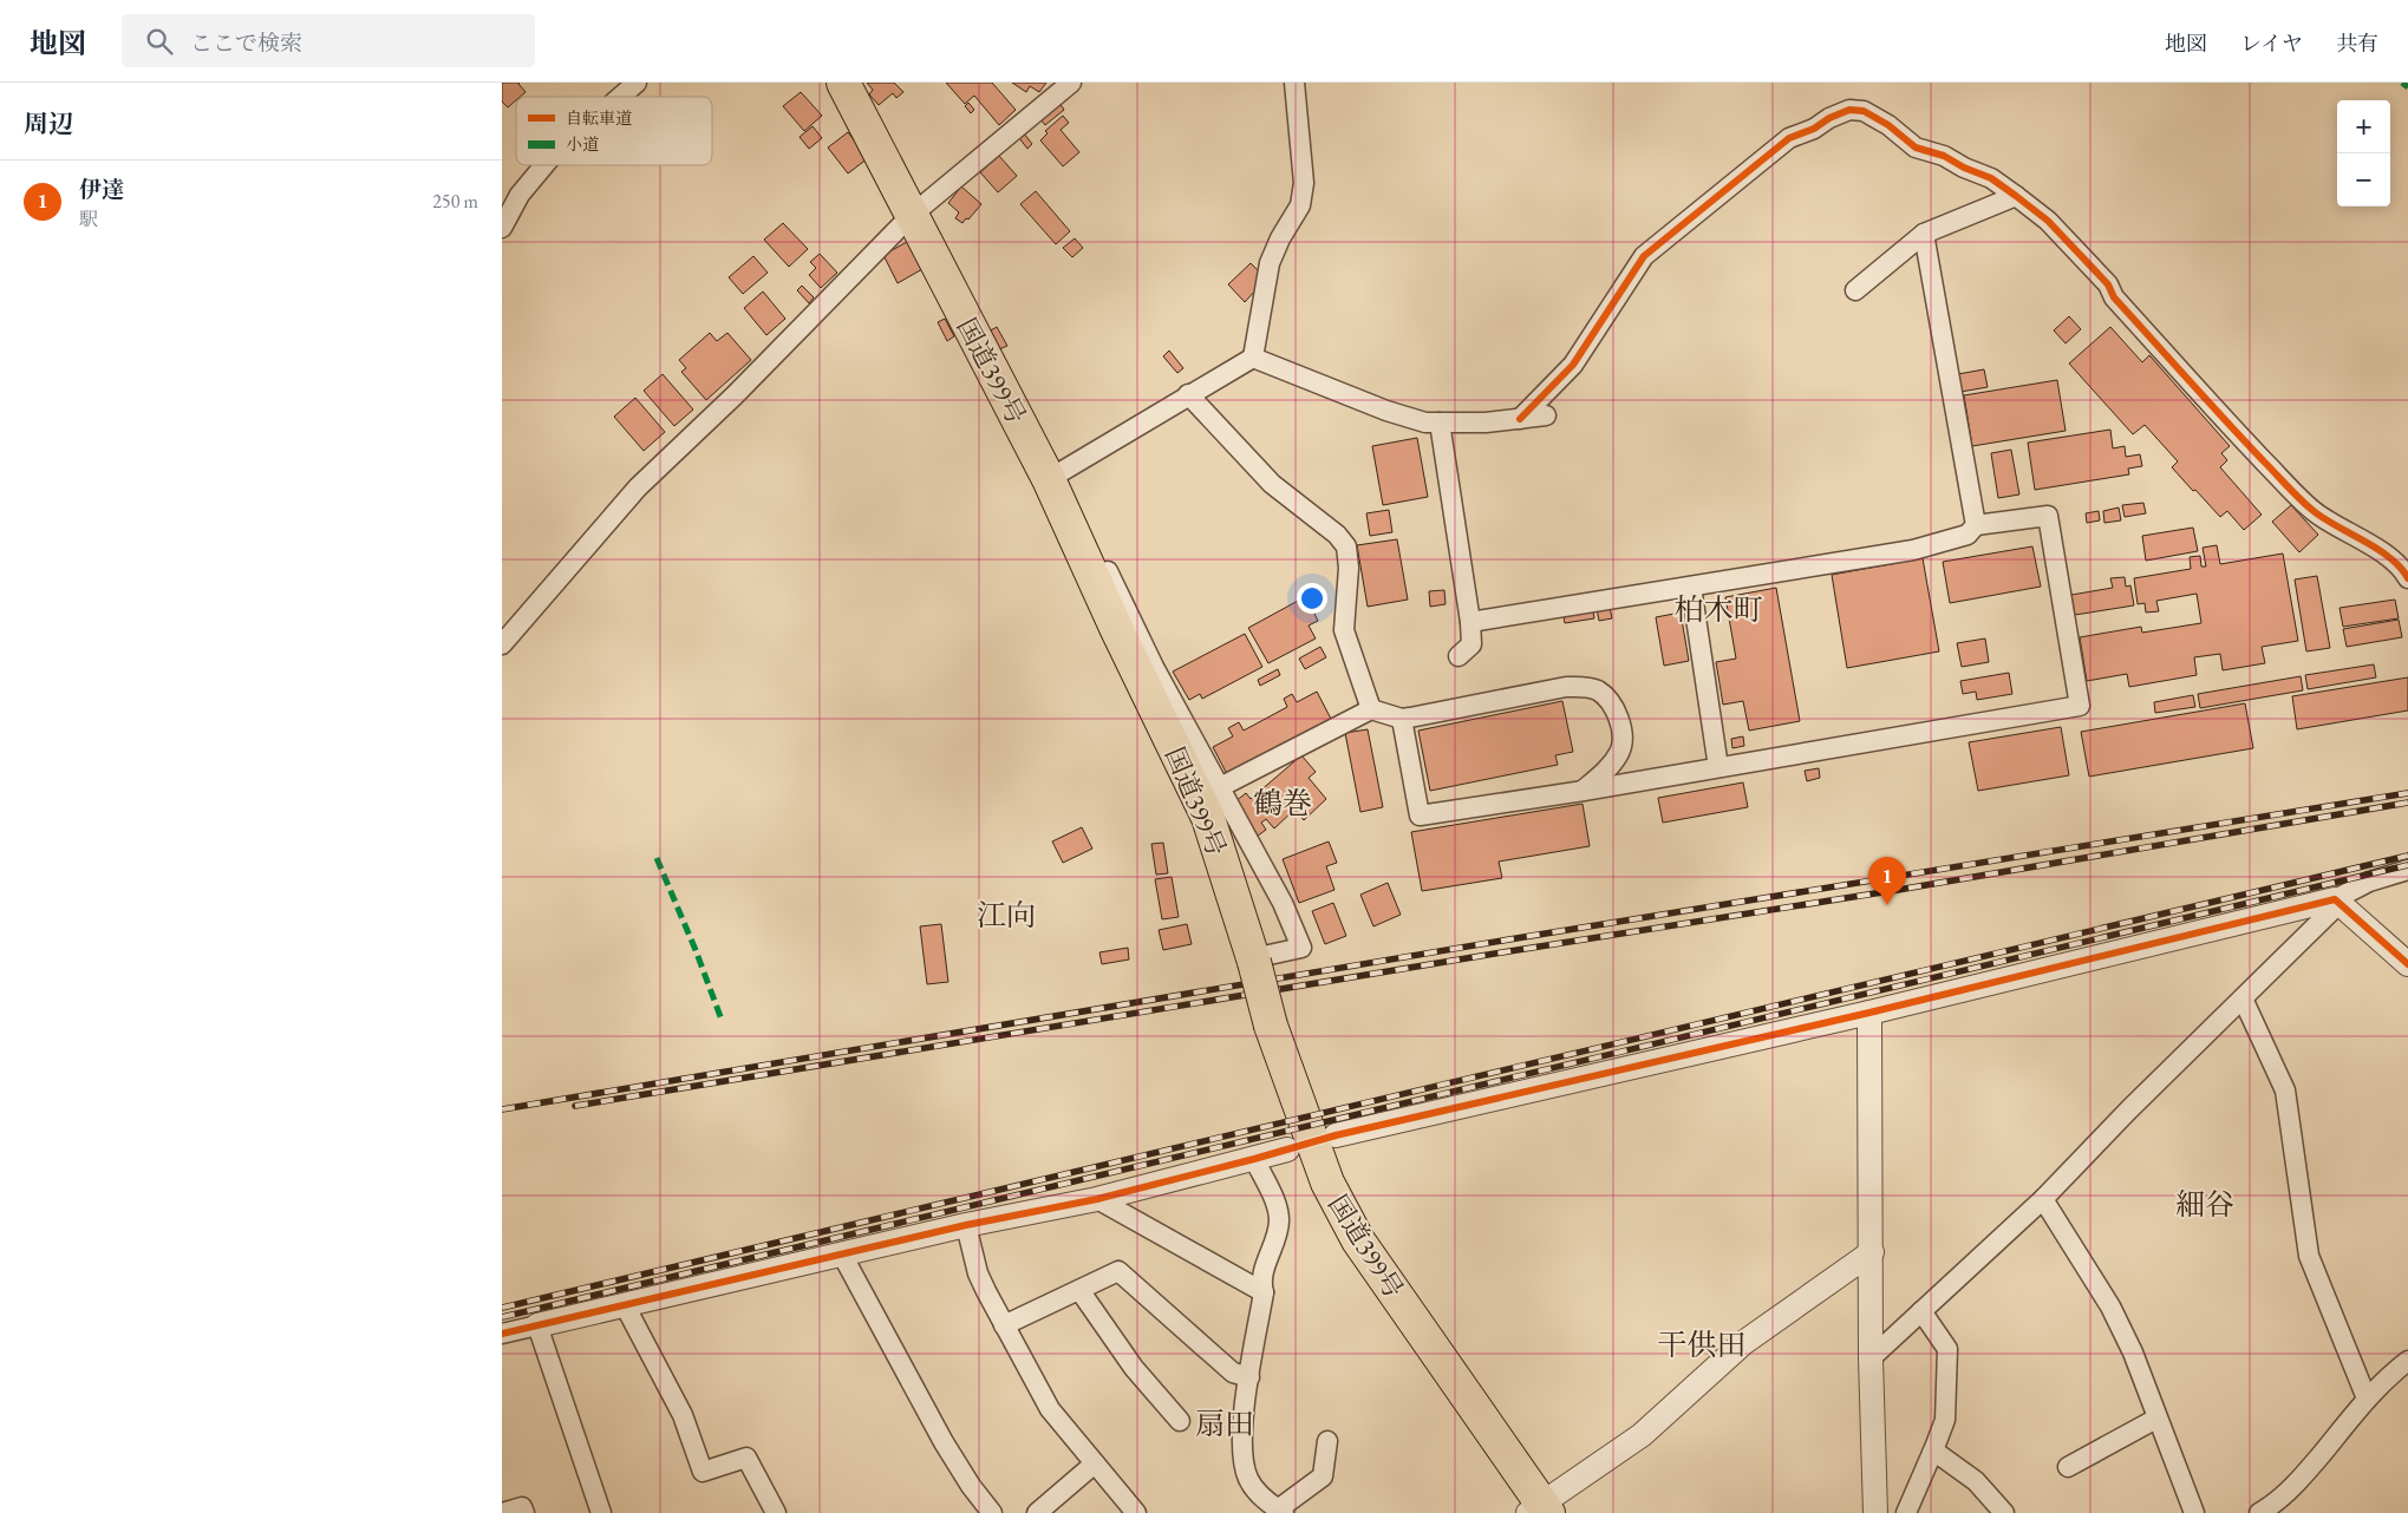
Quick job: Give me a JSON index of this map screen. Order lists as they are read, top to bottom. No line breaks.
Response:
{"streets":{"highway":["国道399号"]},"districts":["柏木町","鶴巻","江向","細谷","干供田","扇田"],"legend":["自転車道","小道"],"page":{"header":"地図","search":"ここで検索","nav":["地図","レイヤ","共有"],"heading":"周辺","map_buttons":["+","−"],"list":[{"mark":"1","name":"伊達","note":"駅","value":"250 m"}],"pins":"1"}}
